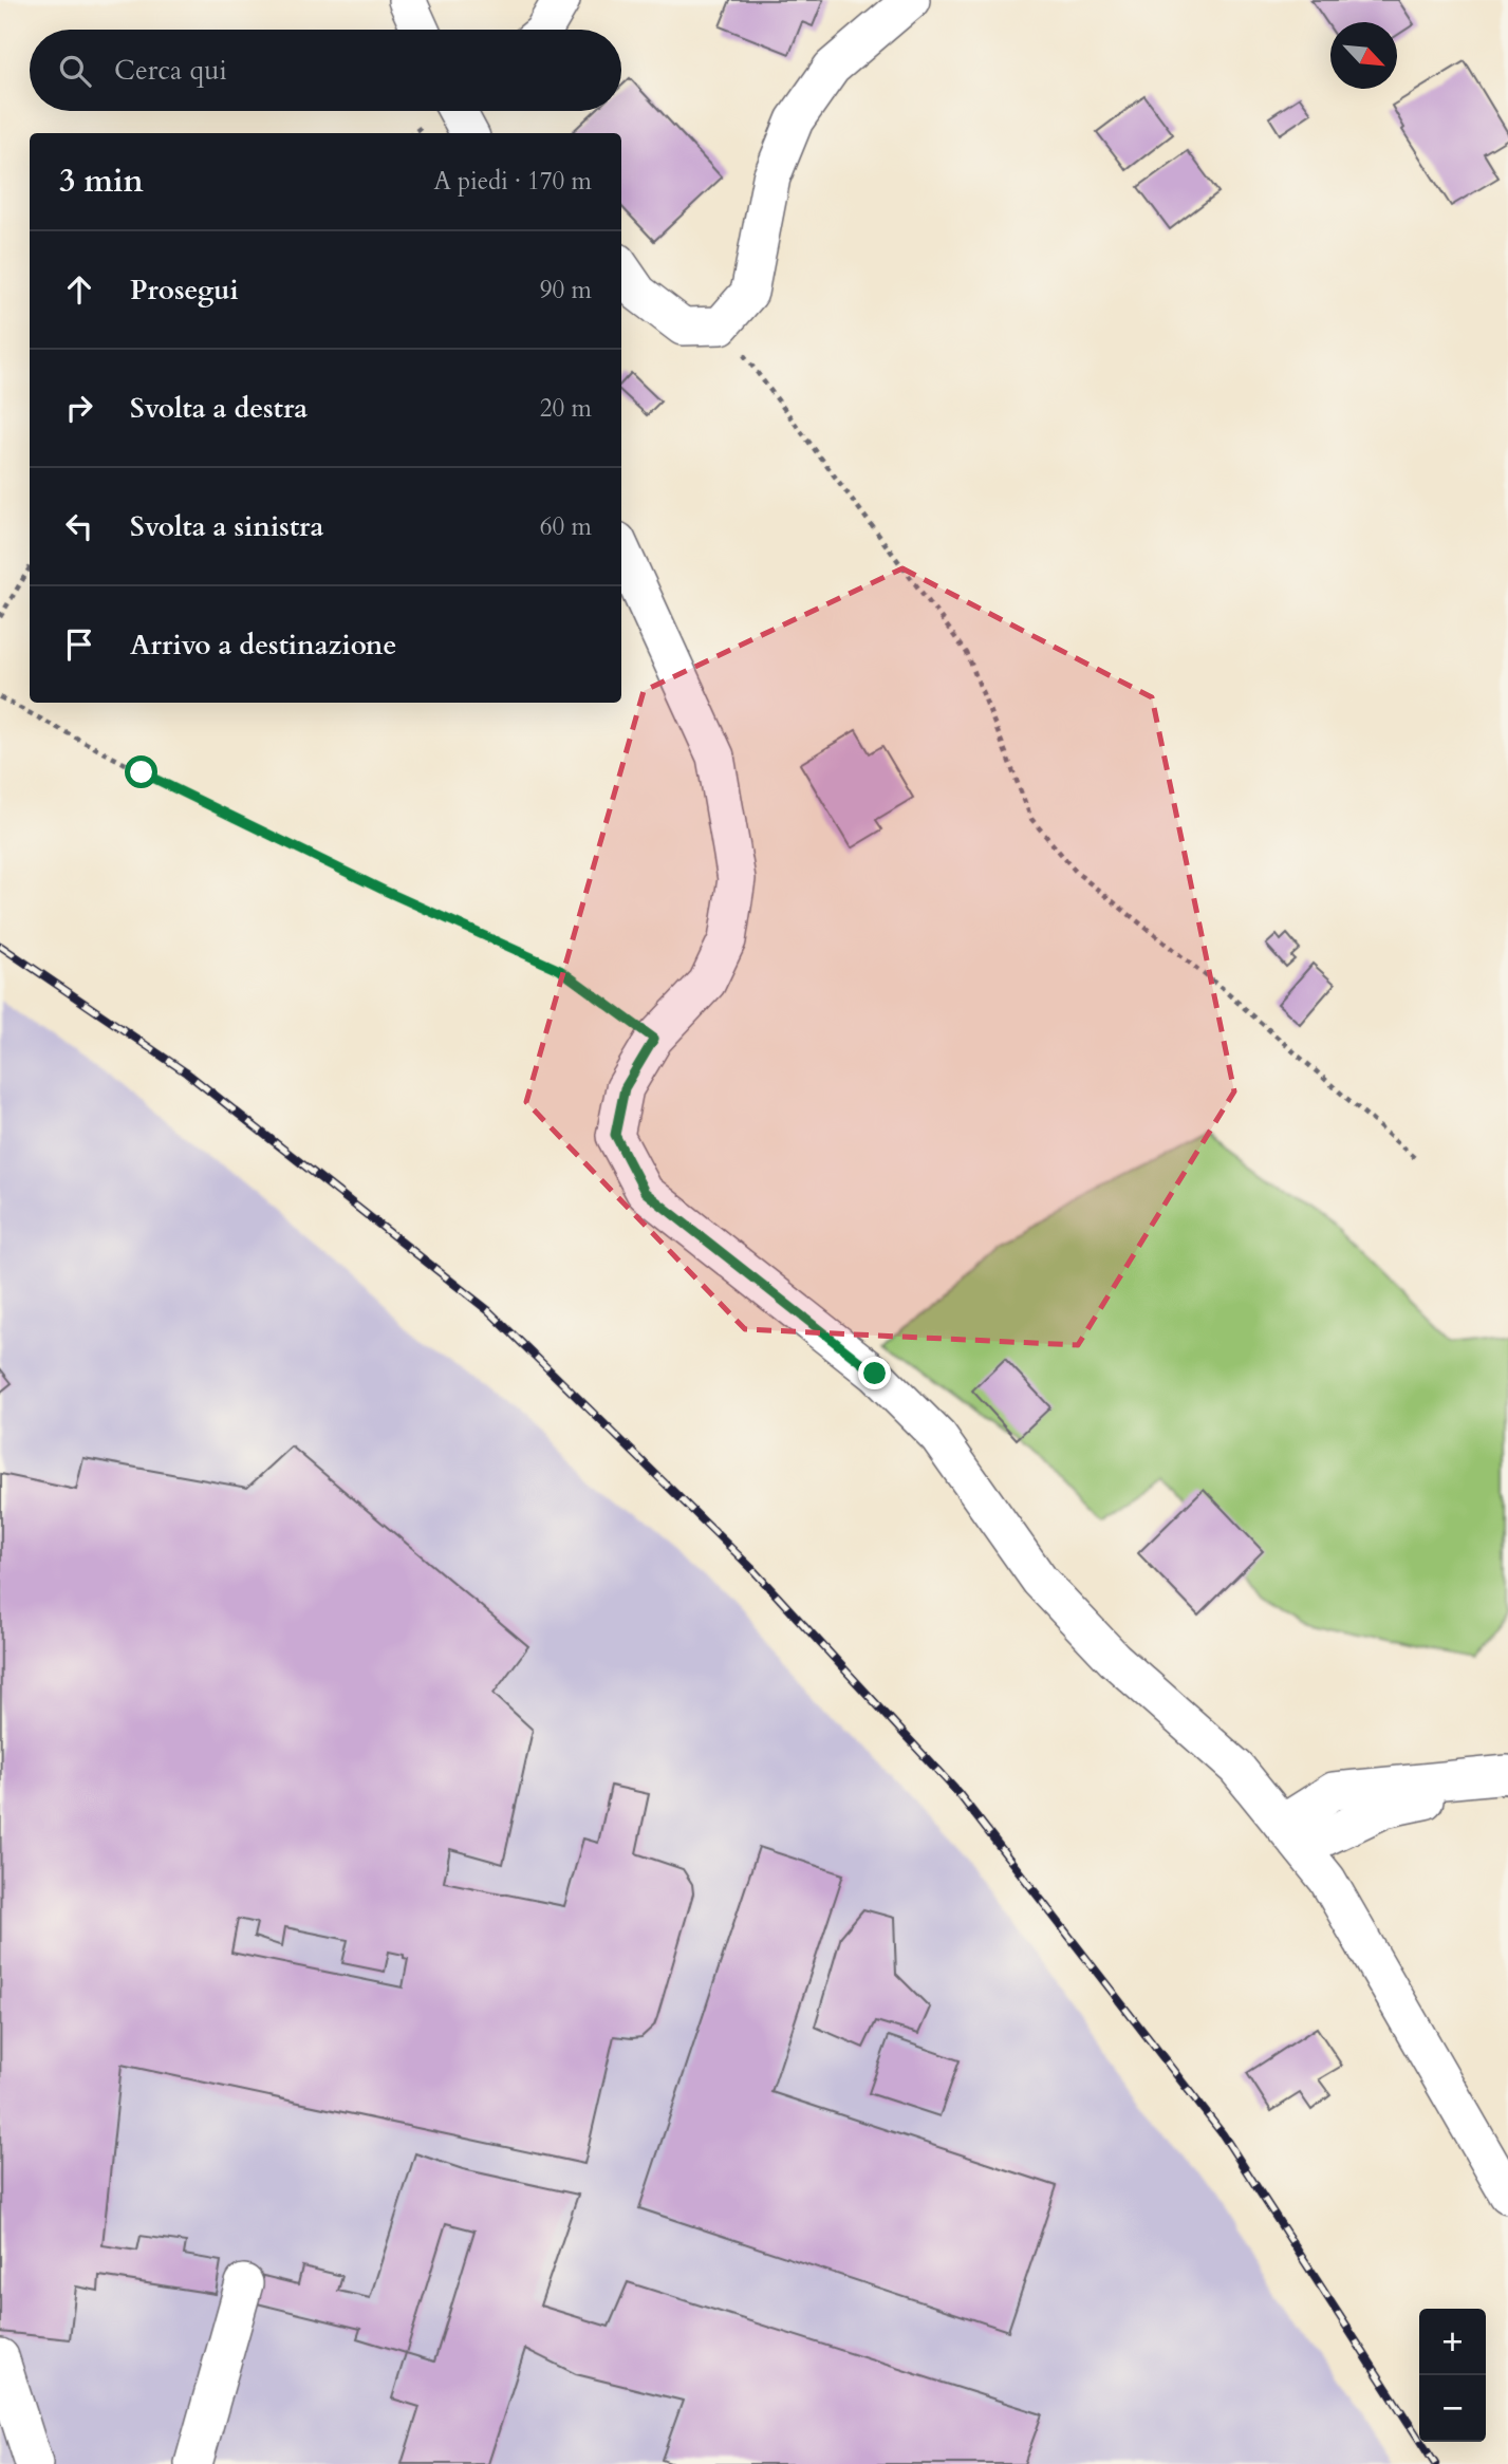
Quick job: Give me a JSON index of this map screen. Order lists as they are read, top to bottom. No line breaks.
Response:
{"north":"bottom right","page":{"search":"Cerca qui","heading":["3 min","A piedi · 170 m"],"list":[["Prosegui","90 m"],["Svolta a destra","20 m"],["Svolta a sinistra","60 m"],"Arrivo a destinazione"],"map_buttons":["+","−"]}}
